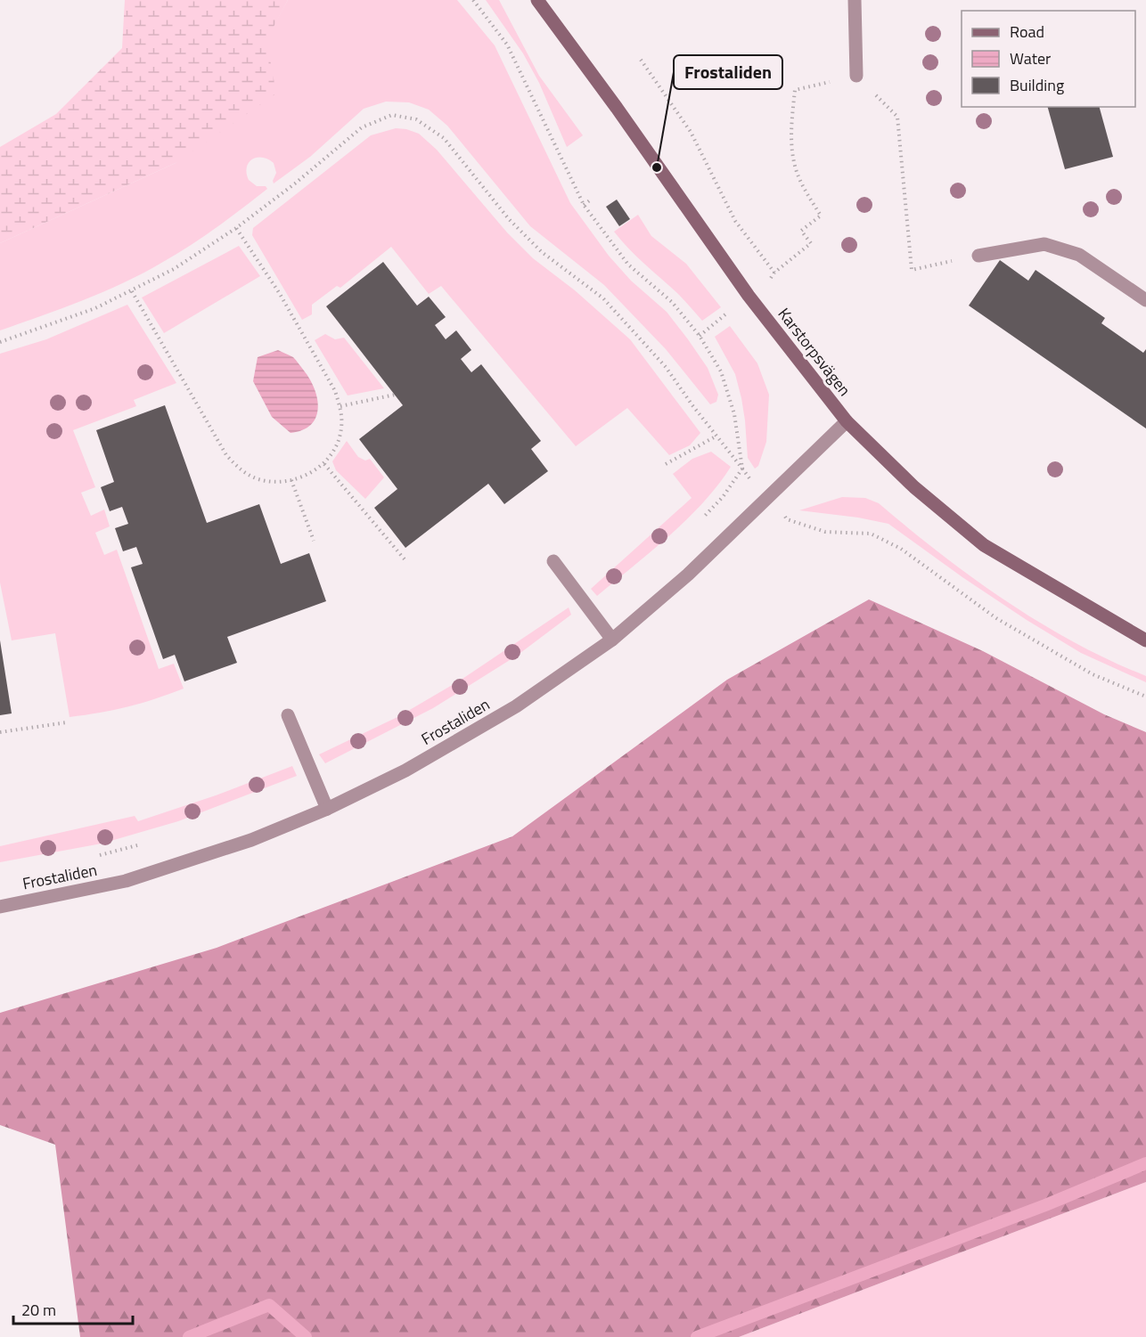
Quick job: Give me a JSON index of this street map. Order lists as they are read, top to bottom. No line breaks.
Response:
{"streets":{"main road":["Karstorpsvägen"],"street":["Frostaliden"]},"crossings":[["Karstorpsvägen","Frostaliden"]],"places":["Frostaliden"],"legend":["Road","Water","Building"],"scale_bar":"20 m"}
